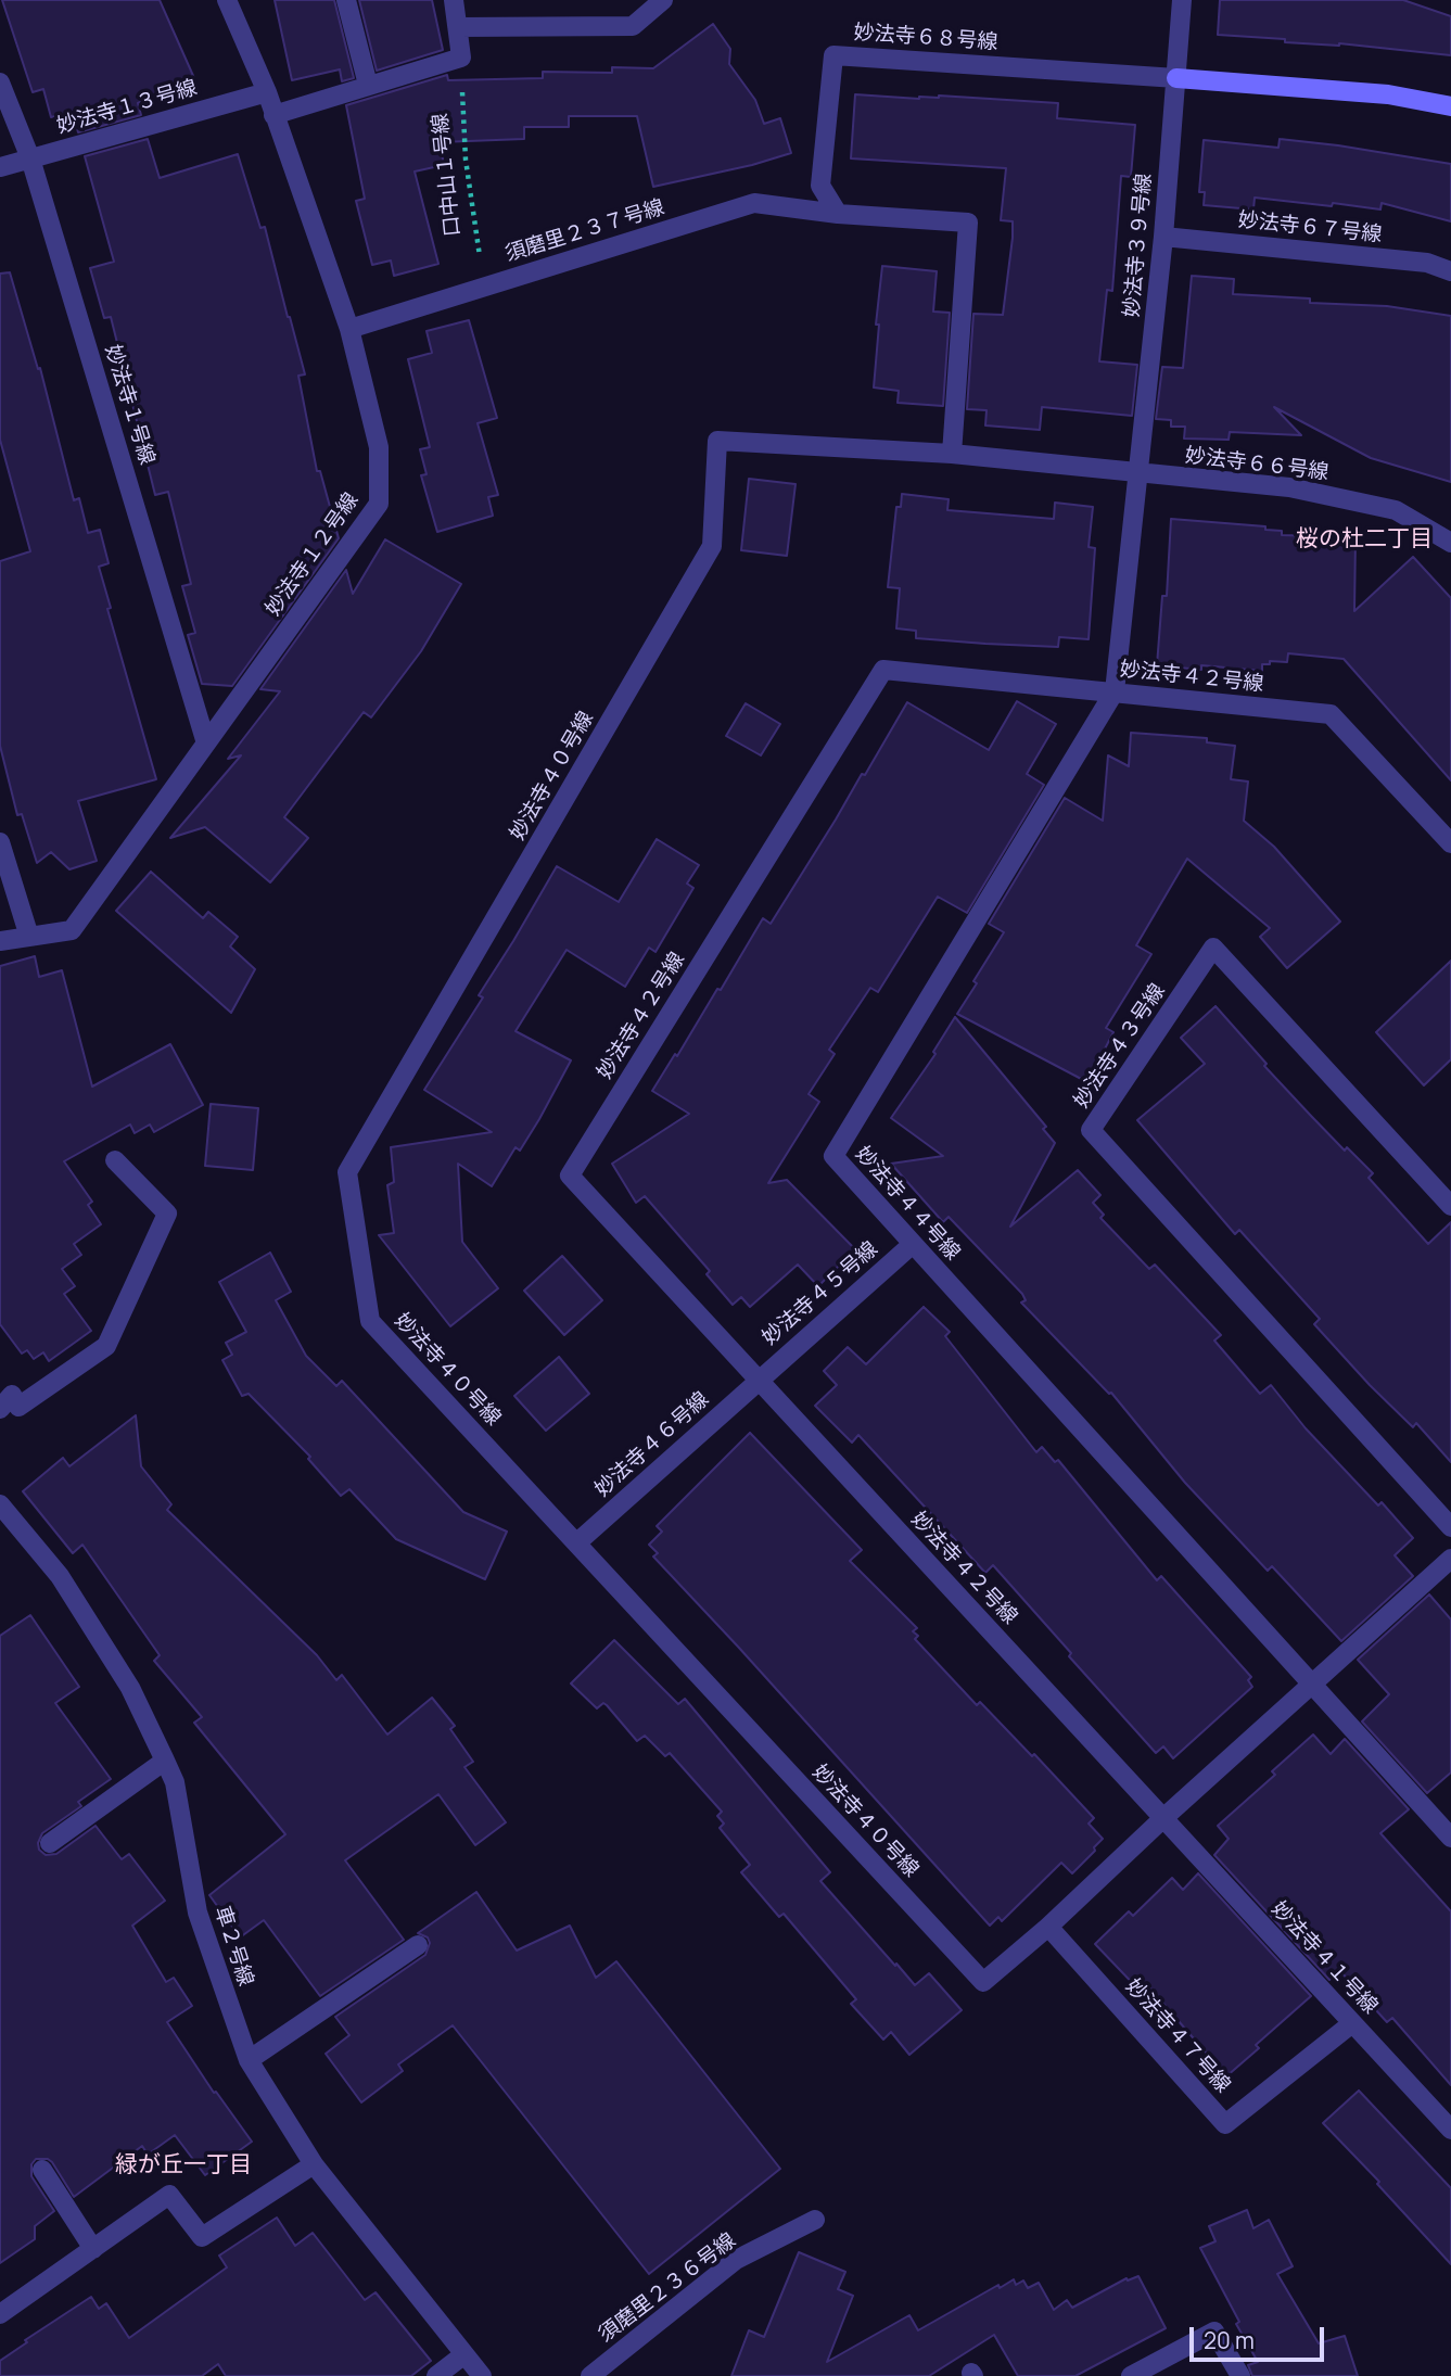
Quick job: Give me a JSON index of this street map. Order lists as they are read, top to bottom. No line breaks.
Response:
{"streets":{"street":["妙法寺６８号線","妙法寺１３号線","妙法寺６７号線","須磨里２３７号線","妙法寺３９号線","妙法寺１号線","妙法寺６６号線","妙法寺１２号線","妙法寺４２号線","妙法寺４０号線","妙法寺４３号線","妙法寺４４号線","妙法寺４５号線","妙法寺４６号線","車２号線","妙法寺４１号線","妙法寺４７号線","須磨里２３６号線"],"path":["口中山１号線"]},"crossings":[["妙法寺６８号線","須磨里２３７号線"],["妙法寺６８号線","妙法寺３９号線"],["妙法寺１３号線","妙法寺１号線"],["妙法寺１３号線","妙法寺１２号線"],["口中山１号線","須磨里２３７号線"],["妙法寺６７号線","妙法寺３９号線"],["須磨里２３７号線","妙法寺１２号線"],["妙法寺３９号線","妙法寺６６号線"],["妙法寺３９号線","妙法寺４２号線"],["妙法寺３９号線","妙法寺４０号線"],["妙法寺３９号線","妙法寺４４号線"],["妙法寺１号線","妙法寺１２号線"],["妙法寺６６号線","妙法寺４０号線"],["妙法寺４２号線","妙法寺４０号線"],["妙法寺４２号線","妙法寺４４号線"],["妙法寺４２号線","妙法寺４５号線"],["妙法寺４２号線","妙法寺４６号線"],["妙法寺４２号線","妙法寺４１号線"],["妙法寺４０号線","妙法寺４４号線"],["妙法寺４０号線","妙法寺４６号線"],["妙法寺４０号線","妙法寺４１号線"],["妙法寺４０号線","妙法寺４７号線"],["妙法寺４４号線","妙法寺４５号線"],["妙法寺４５号線","妙法寺４６号線"],["妙法寺４１号線","妙法寺４７号線"]],"districts":["桜の杜二丁目","緑が丘一丁目"],"scale_bar":"20 m"}
